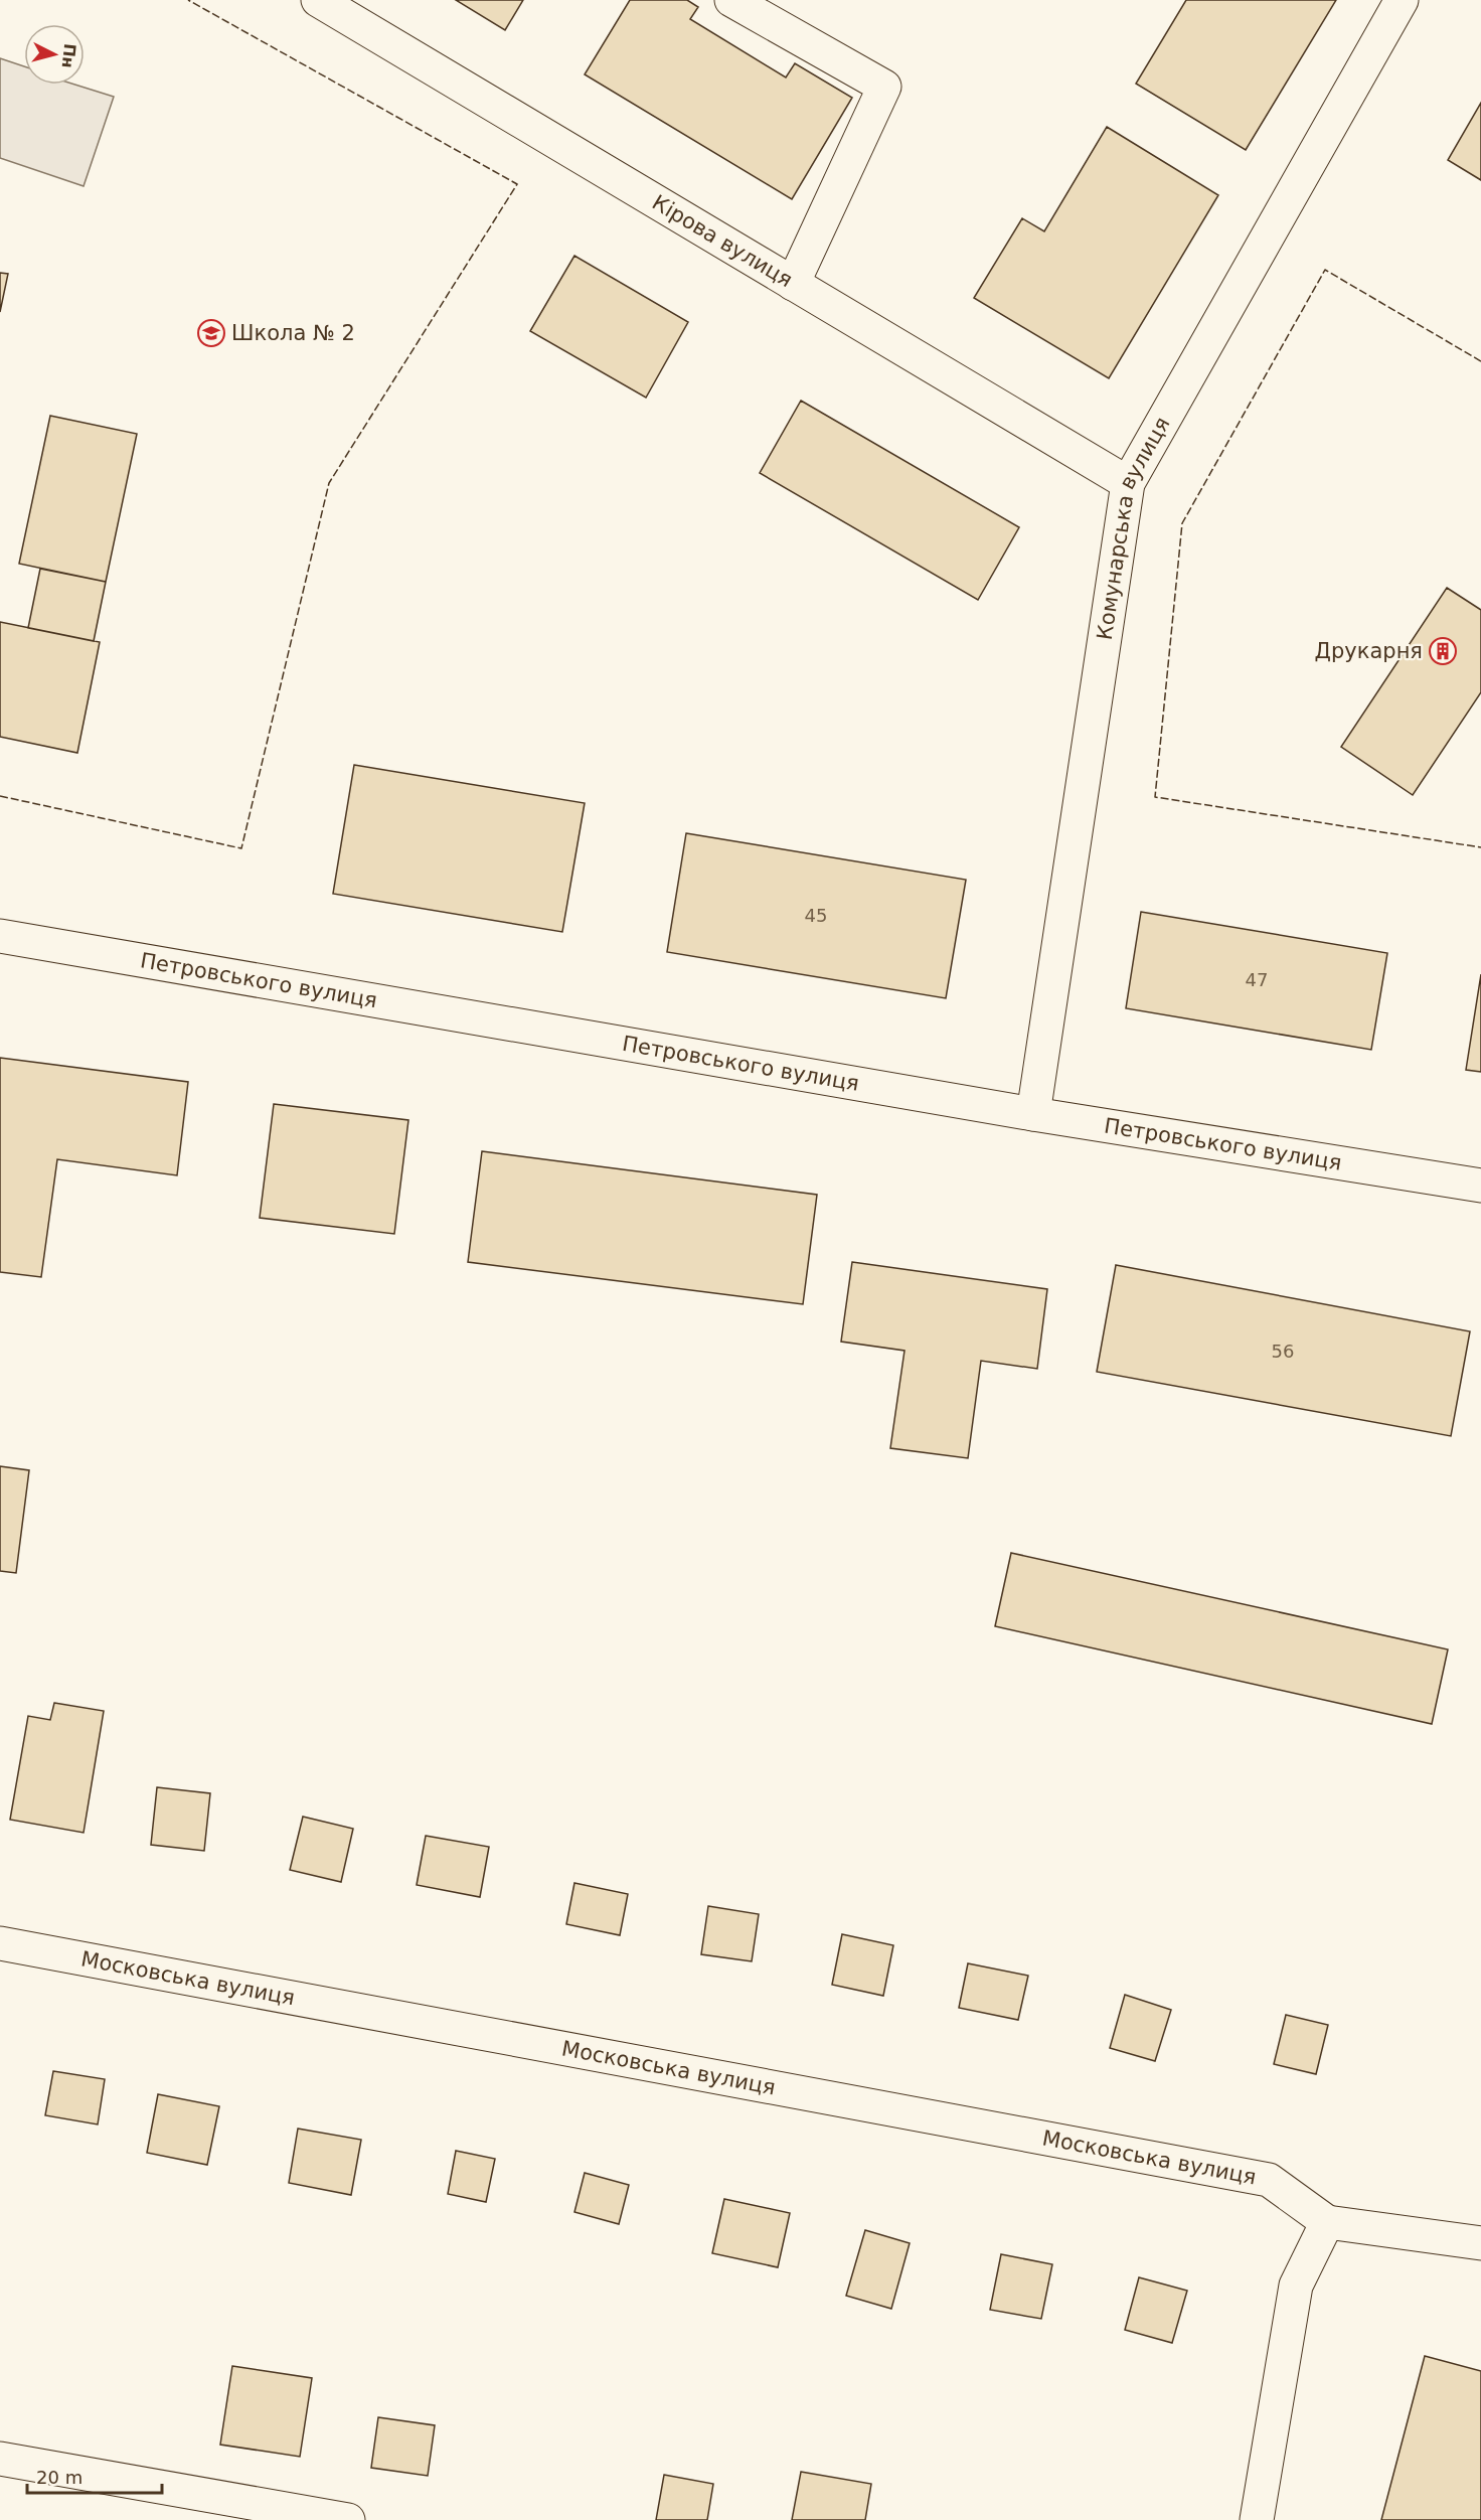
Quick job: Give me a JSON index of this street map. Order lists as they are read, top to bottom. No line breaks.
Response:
{"streets":{"street":["Кірова вулиця","Комунарська вулиця","Петровського вулиця","Московська вулиця"]},"crossings":[["Кірова вулиця","Комунарська вулиця"],["Комунарська вулиця","Петровського вулиця"]],"places":{"school or university":["Школа № 2"],"building":["Друкарня"]},"house_numbers":["45","47","56"],"scale_bar":"20 m","north":"right"}
